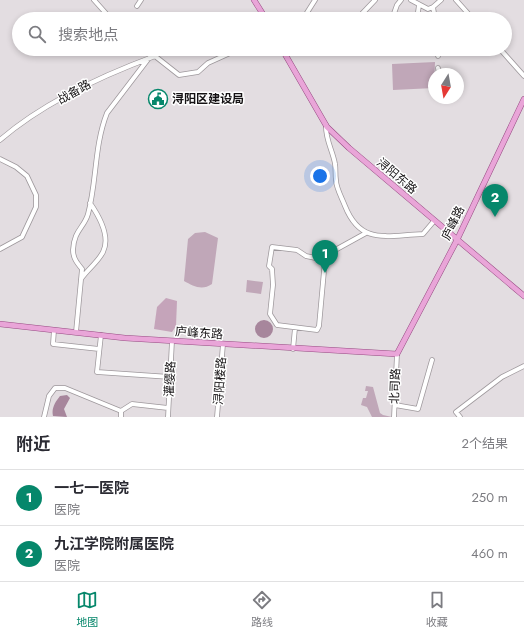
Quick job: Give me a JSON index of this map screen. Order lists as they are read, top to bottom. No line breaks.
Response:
{"streets":{"main road":["浔阳东路","庐峰路","庐峰东路"],"street":["战备路","灌缨路","浔阳楼路","北司路"]},"crossings":[["浔阳东路","庐峰路"],["庐峰路","庐峰东路"],["庐峰路","北司路"],["庐峰东路","灌缨路"],["庐峰东路","浔阳楼路"],["庐峰东路","北司路"]],"places":{"public building":["浔阳区建设局"]},"north":"bottom","page":{"search":"搜索地点","pins":["2","1"],"heading":["附近","2个结果"],"list":[{"mark":"1","name":"一七一医院","note":"医院","value":"250 m"},{"mark":"2","name":"九江学院附属医院","note":"医院","value":"460 m"}],"nav":["地图","路线","收藏"]}}
